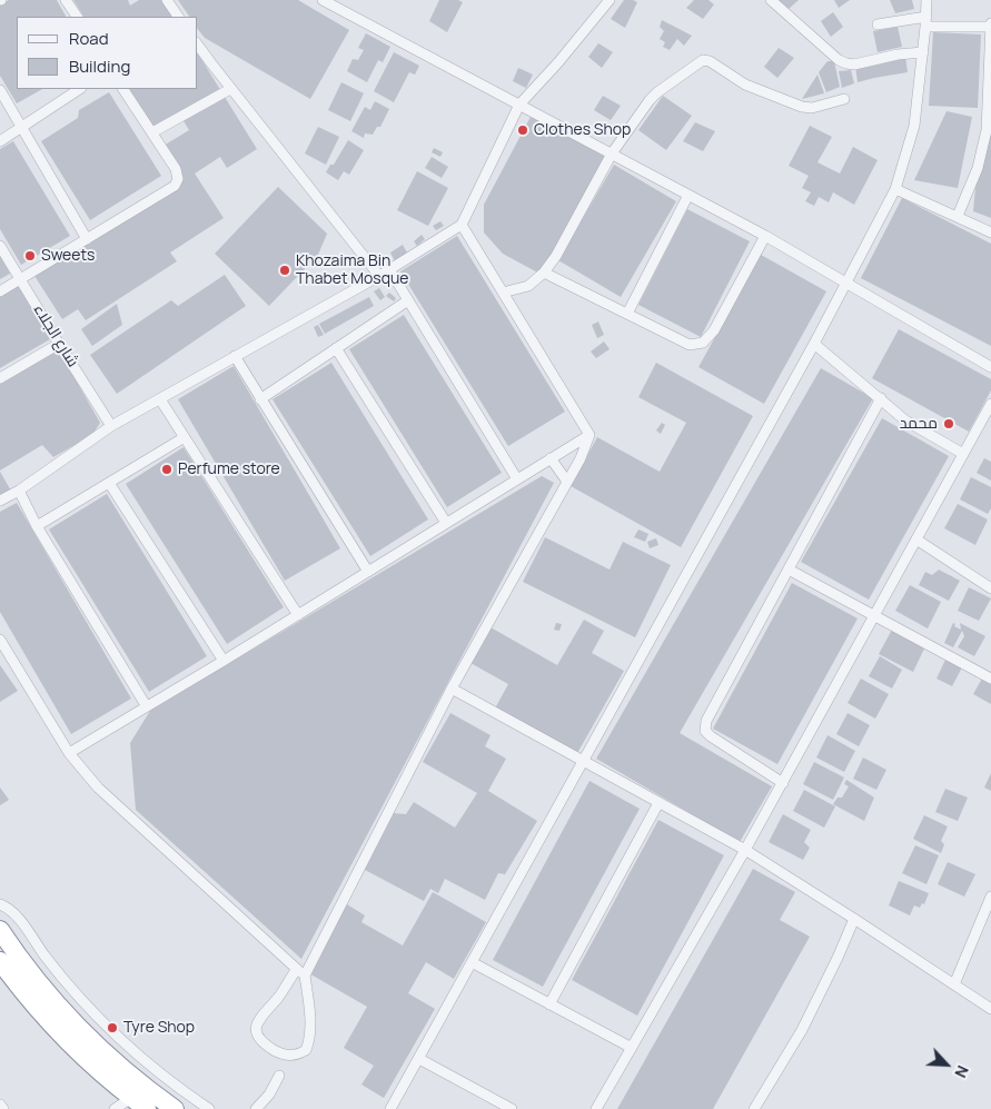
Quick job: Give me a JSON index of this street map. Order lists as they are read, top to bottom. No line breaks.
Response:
{"streets":{"street":["شارع الجلاء"]},"places":["Clothes Shop","Sweets","Khozaima Bin Thabet Mosque","محمد","Perfume store","Tyre Shop"],"legend":["Road","Building"],"north":"bottom right"}
